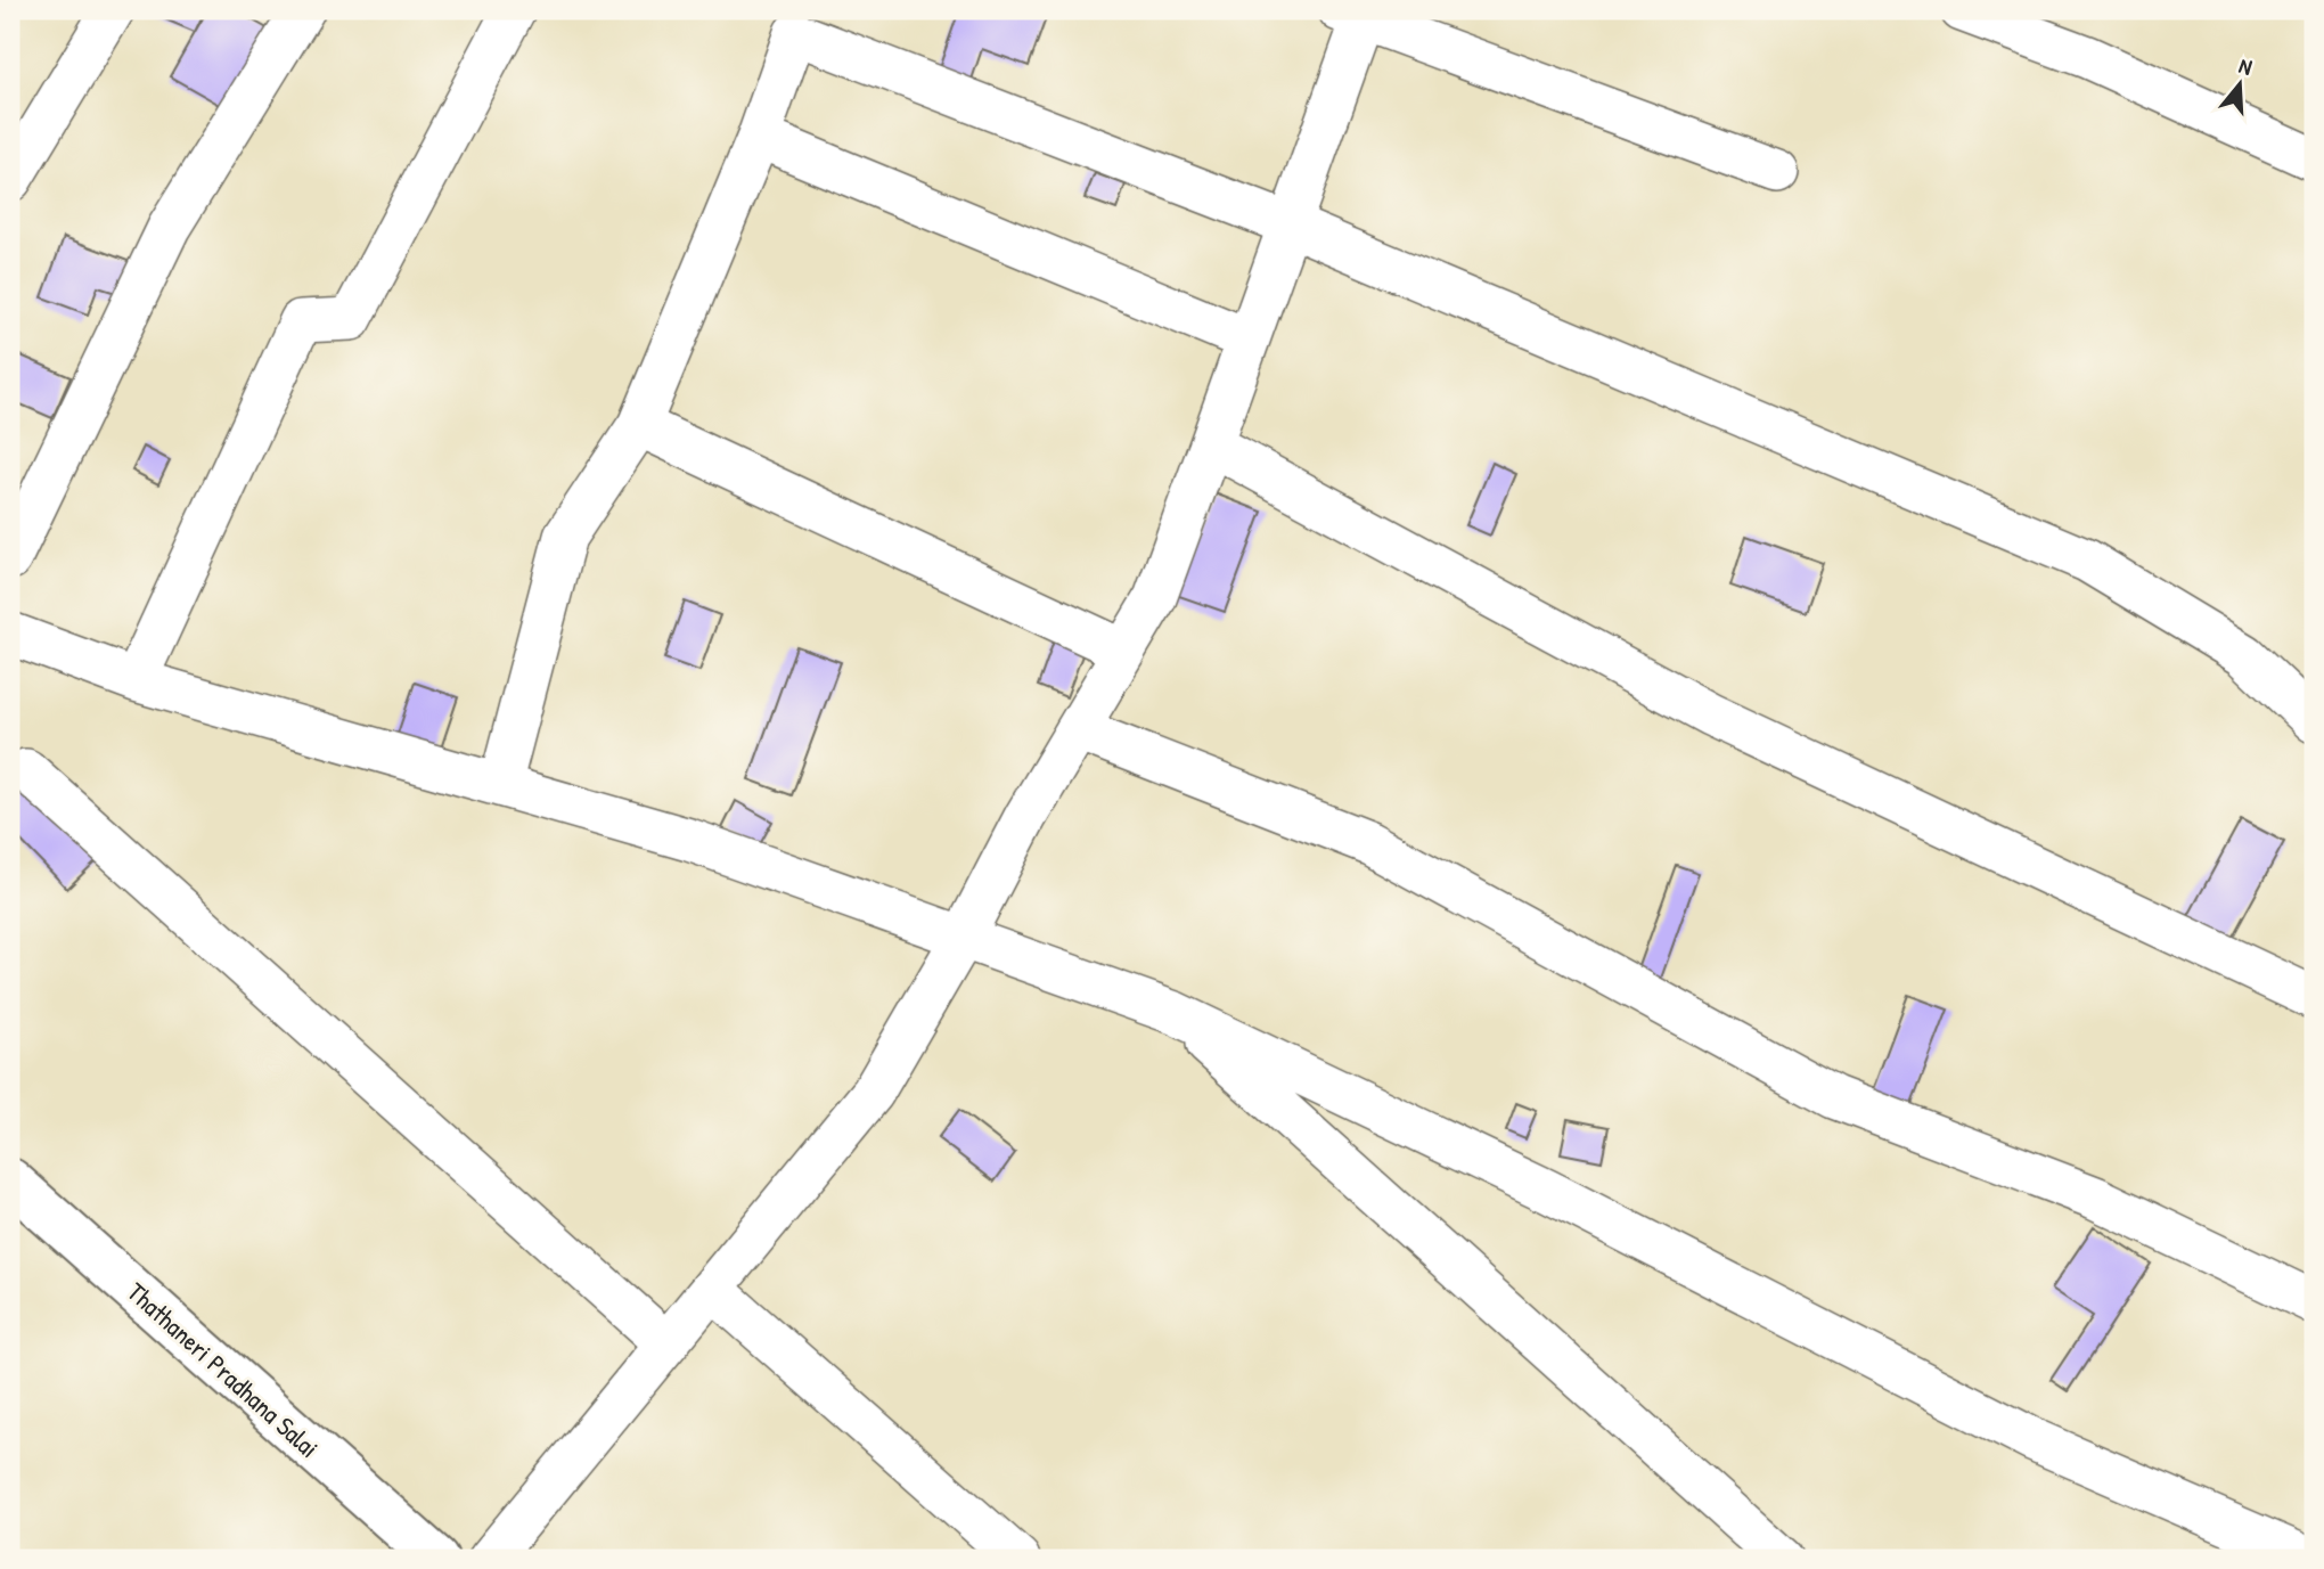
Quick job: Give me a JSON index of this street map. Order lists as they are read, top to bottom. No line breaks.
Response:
{"streets":{"main road":["Thathaneri Pradhana Salai"]},"north":"top"}
